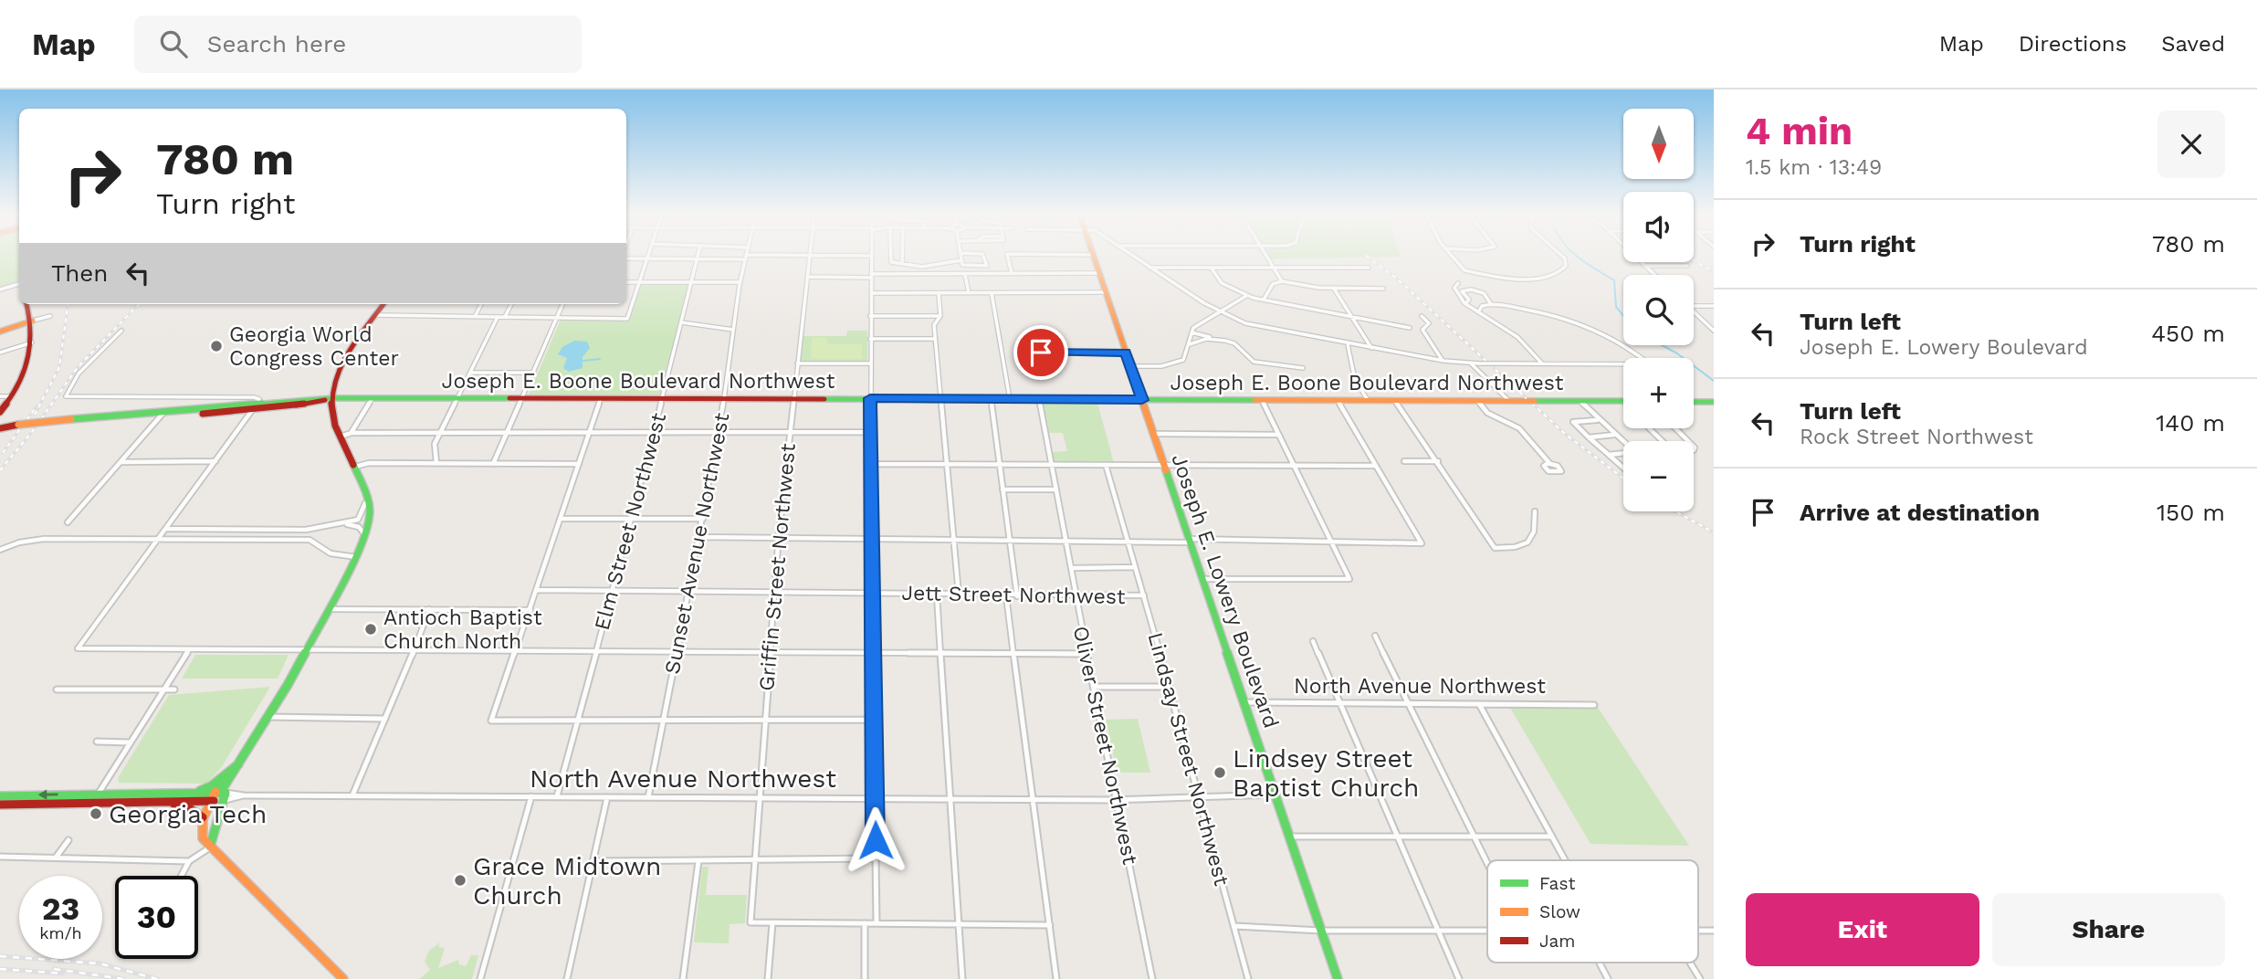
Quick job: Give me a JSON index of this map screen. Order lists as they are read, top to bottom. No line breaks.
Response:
{"streets":{"main road":["Joseph E. Boone Boulevard Northwest","Joseph E. Lowery Boulevard","North Avenue Northwest"],"street":["Elm Street Northwest","Sunset Avenue Northwest","Griffin Street Northwest","Jett Street Northwest","Oliver Street Northwest","Lindsay Street Northwest"]},"crossings":[["Joseph E. Boone Boulevard Northwest","Elm Street Northwest"],["Joseph E. Boone Boulevard Northwest","Sunset Avenue Northwest"],["Joseph E. Boone Boulevard Northwest","Griffin Street Northwest"],["Joseph E. Boone Boulevard Northwest","Joseph E. Lowery Boulevard"],["Joseph E. Boone Boulevard Northwest","Oliver Street Northwest"],["Elm Street Northwest","Jett Street Northwest"],["Elm Street Northwest","North Avenue Northwest"],["Sunset Avenue Northwest","Jett Street Northwest"],["Sunset Avenue Northwest","North Avenue Northwest"],["Griffin Street Northwest","Jett Street Northwest"],["Griffin Street Northwest","North Avenue Northwest"],["Joseph E. Lowery Boulevard","North Avenue Northwest"],["Jett Street Northwest","Oliver Street Northwest"],["Jett Street Northwest","Lindsay Street Northwest"],["North Avenue Northwest","Oliver Street Northwest"],["North Avenue Northwest","Lindsay Street Northwest"]],"places":["Georgia World Congress Center","Antioch Baptist Church North","Lindsey Street Baptist Church","Georgia Tech","Grace Midtown Church"],"legend":["Fast","Slow","Jam"],"north":"bottom","page":{"header":"Map","search":"Search here","nav":["Map","Directions","Saved"],"heading":["4 min","1.5 km · 13:49"],"map_buttons":["+","−"],"turn":["780 m","Turn right"],"list":[{"name":"Turn right","value":"780 m"},{"name":"Turn left","note":"Joseph E. Lowery Boulevard","value":"450 m"},{"name":"Turn left","note":"Rock Street Northwest","value":"140 m"},{"name":"Arrive at destination","value":"150 m"}],"then":"Then","speed":"23 km/h","limit":"30","buttons":["Exit","Share"]}}
